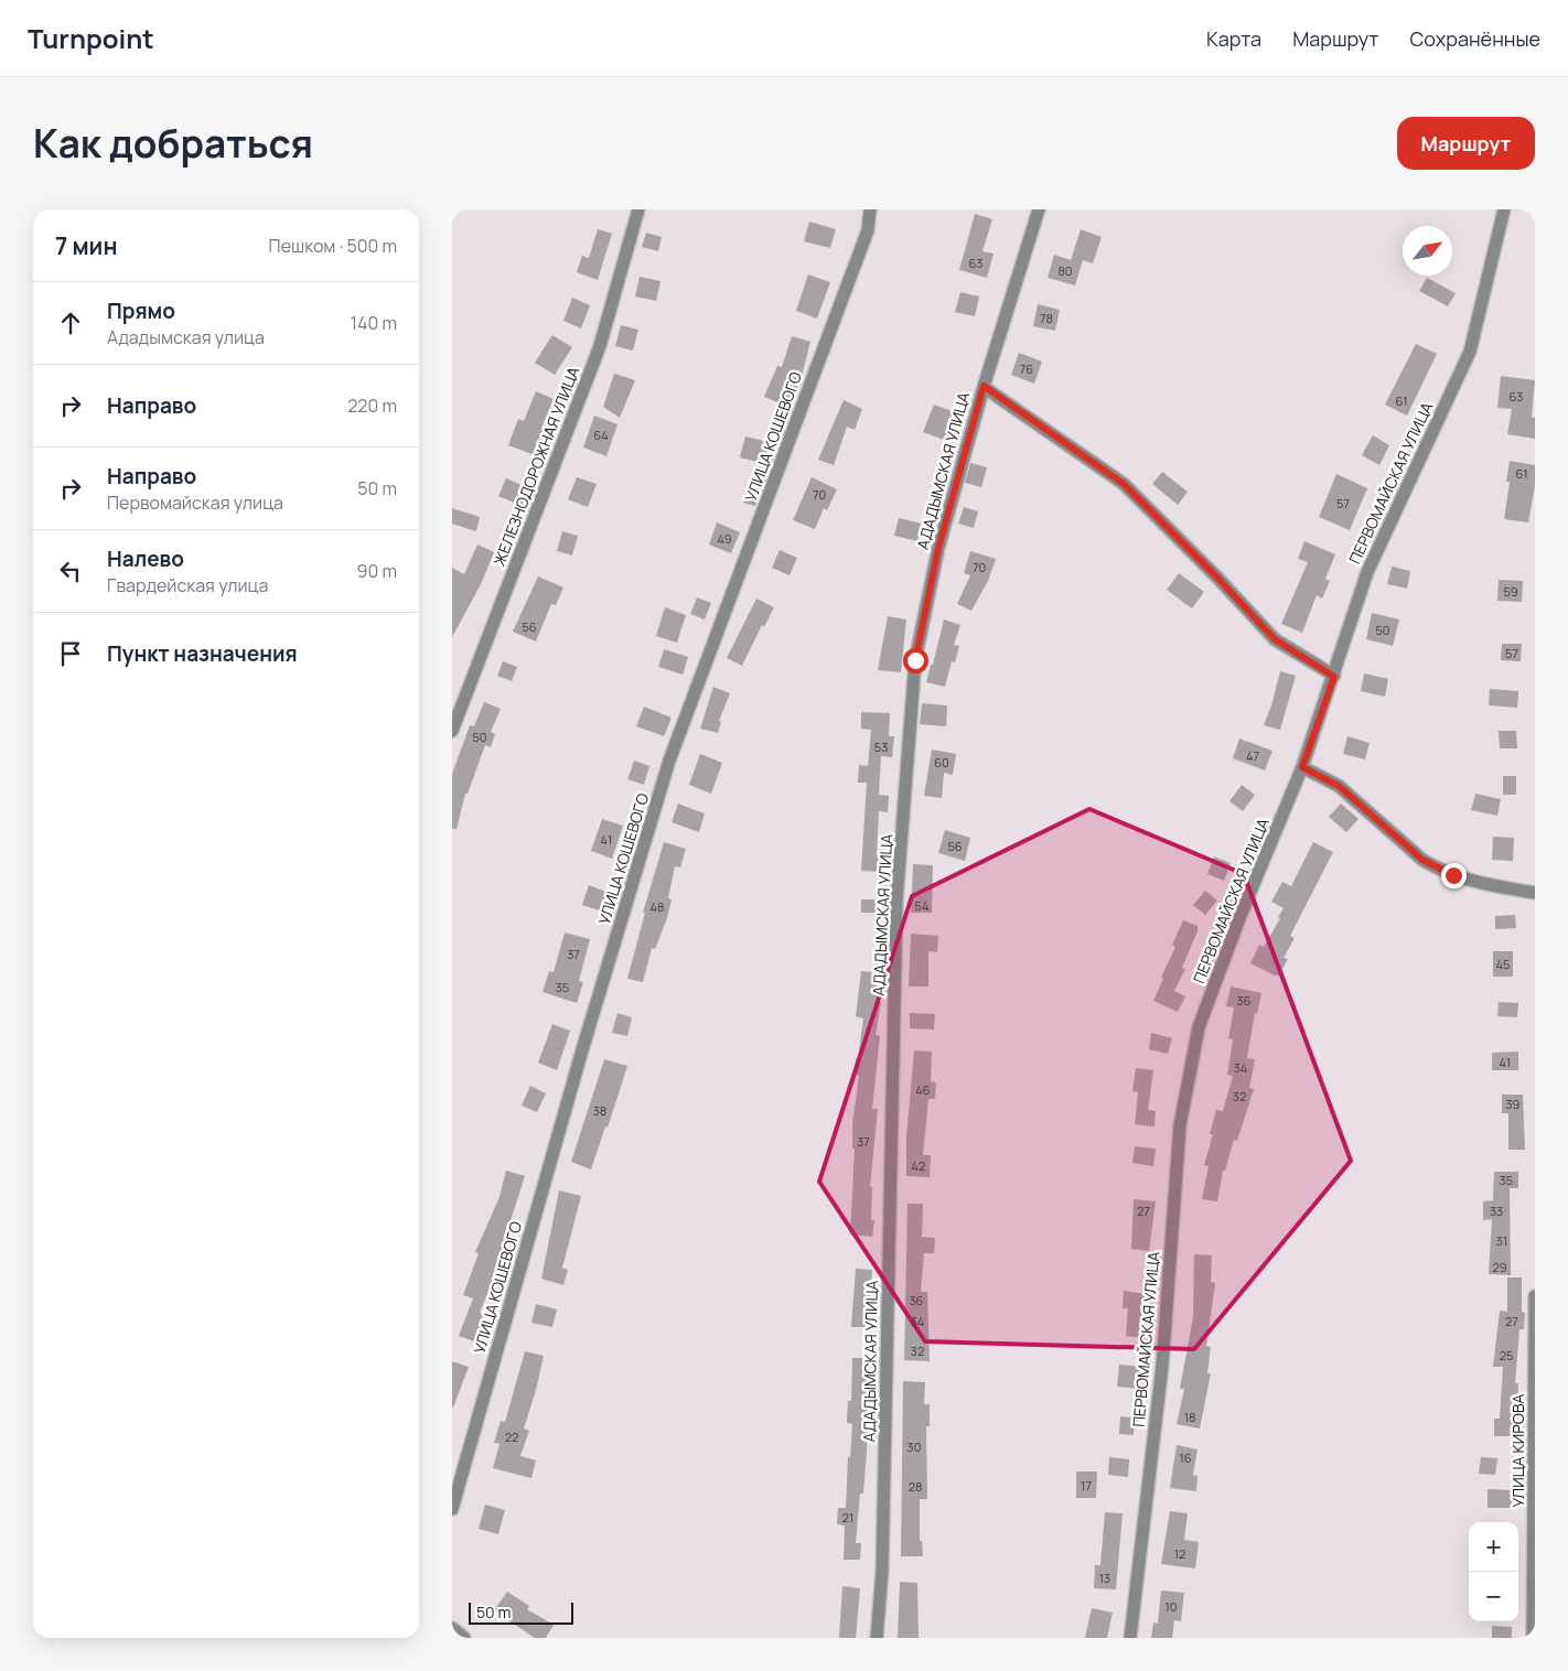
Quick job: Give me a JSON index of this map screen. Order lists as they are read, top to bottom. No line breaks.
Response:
{"streets":{"street":["УЛИЦА КОШЕВОГО","ЖЕЛЕЗНОДОРОЖНАЯ УЛИЦА","АДАДЫМСКАЯ УЛИЦА","ПЕРВОМАЙСКАЯ УЛИЦА","УЛИЦА КИРОВА"]},"house_numbers":["63","80","78","76","63","61","64","61","70","57","49","70","59","56","50","57","50","53","47","60","41","56","54","48","37","45","35","36","41","34","46","32","39","38","37","42","35","27","33","31","29","36","34","27","32","25","18","22","30","16","17","28","21","12","13","10"],"scale_bar":"50 m","north":"top right","page":{"header":"Turnpoint","nav":["Карта","Маршрут","Сохранённые"],"title":"Как добраться","buttons":"Маршрут","heading":["7 мин","Пешком · 500 m"],"list":[["Прямо","Ададымская улица","140 m"],["Направо","220 m"],["Направо","Первомайская улица","50 m"],["Налево","Гвардейская улица","90 m"],"Пункт назначения"],"map_buttons":["+","−"],"scale":"50 m"}}
